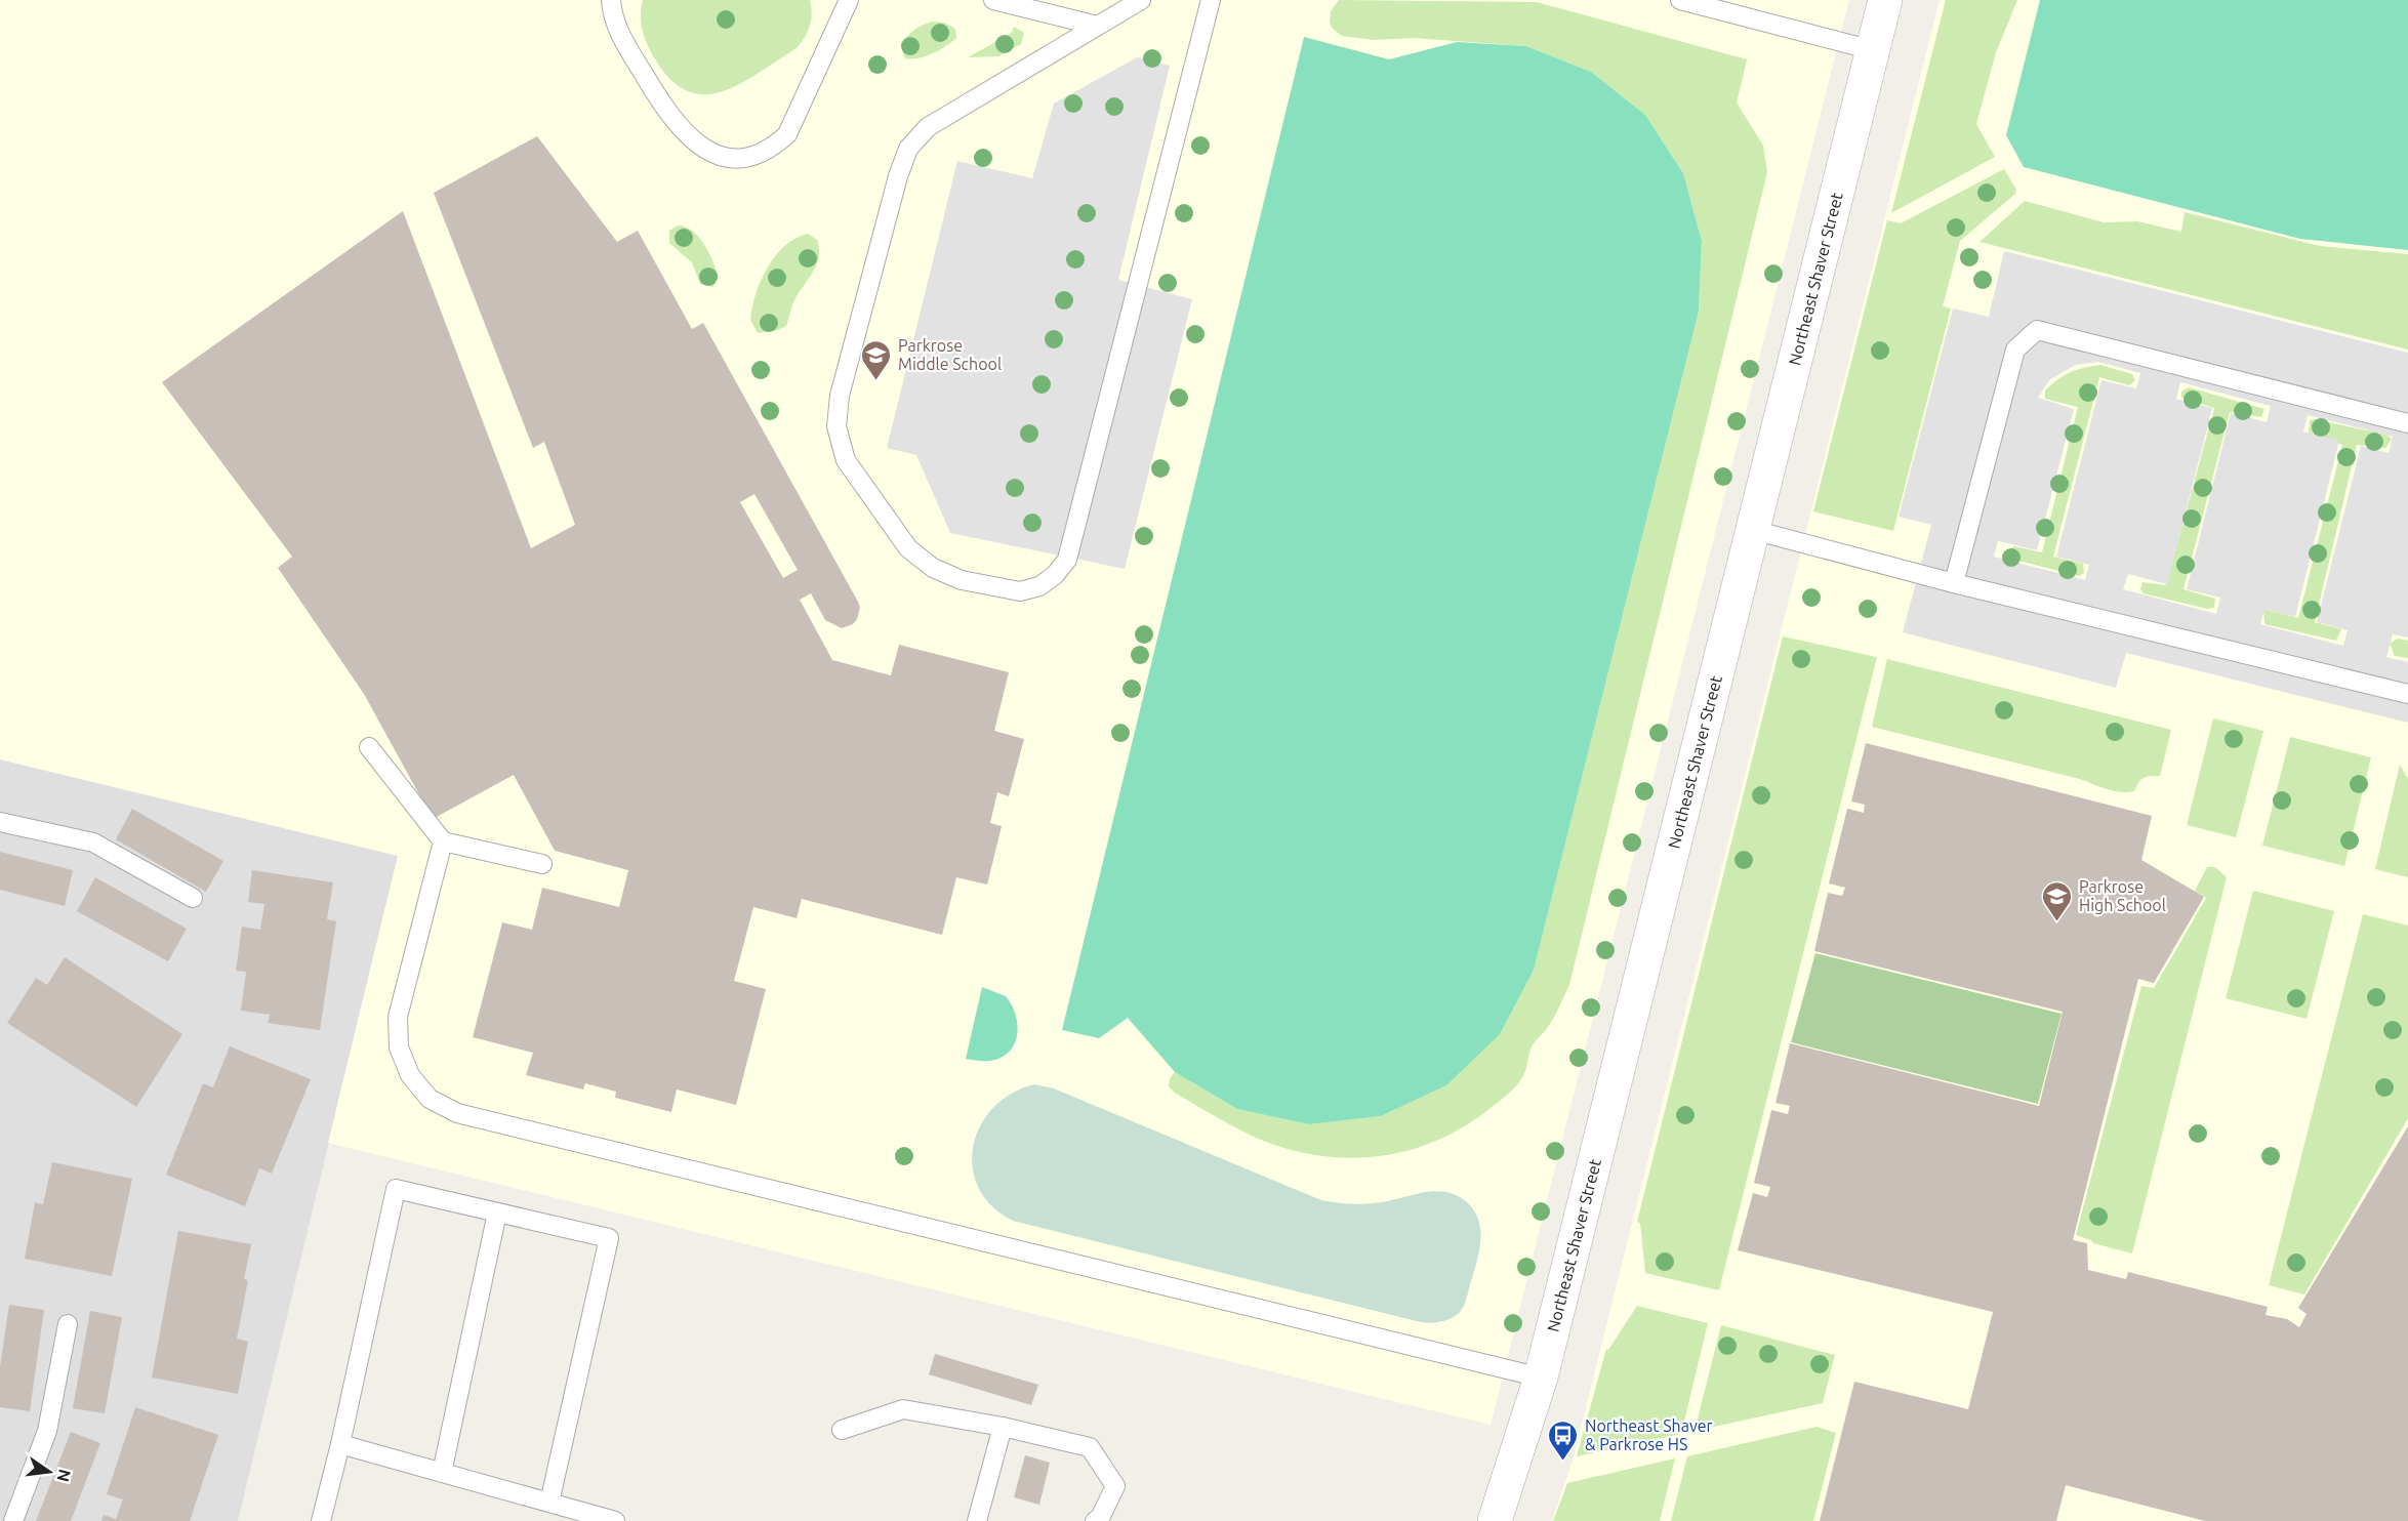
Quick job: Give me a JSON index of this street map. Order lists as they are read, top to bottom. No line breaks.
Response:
{"streets":{"street":["Northeast Shaver Street"]},"places":{"school or university":["Parkrose Middle School","Parkrose High School"],"bus stop":["Northeast Shaver & Parkrose HS"]},"north":"right"}
